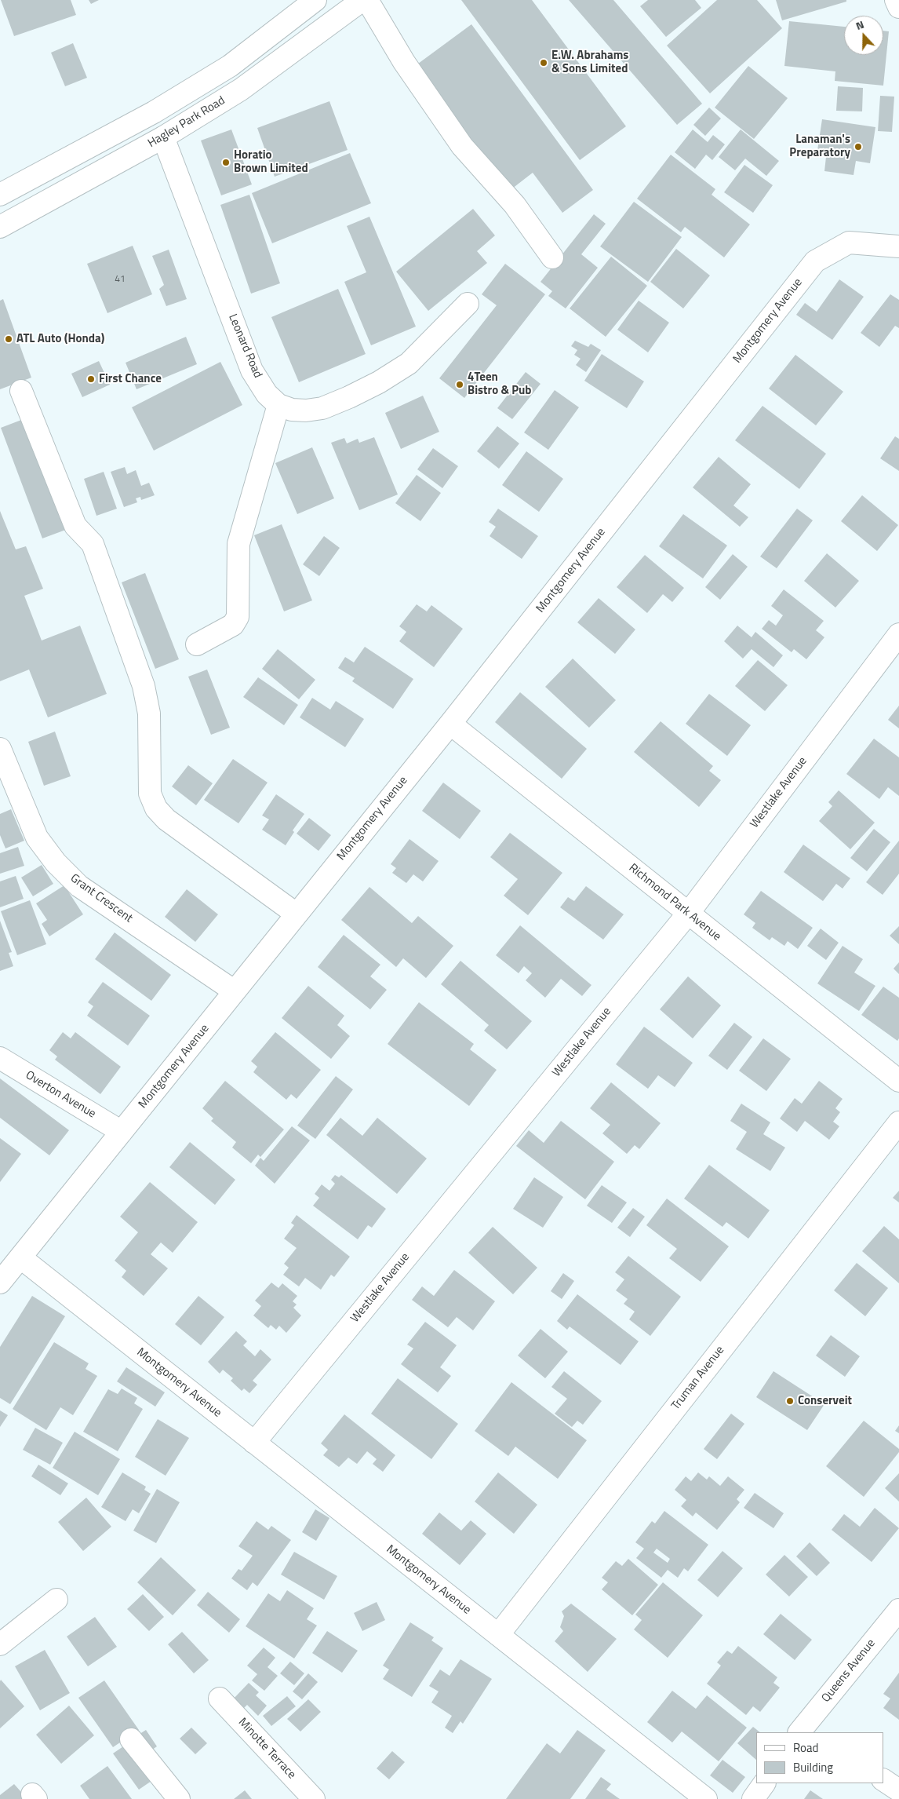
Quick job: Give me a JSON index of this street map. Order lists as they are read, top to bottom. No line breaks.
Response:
{"streets":{"street":["Hagley Park Road","Montgomery Avenue","Leonard Road","Westlake Avenue","Grant Crescent","Richmond Park Avenue","Overton Avenue","Truman Avenue","Queens Avenue","Minotte Terrace"]},"crossings":[["Hagley Park Road","Leonard Road"],["Montgomery Avenue","Westlake Avenue"],["Montgomery Avenue","Grant Crescent"],["Montgomery Avenue","Richmond Park Avenue"],["Montgomery Avenue","Overton Avenue"],["Montgomery Avenue","Truman Avenue"],["Westlake Avenue","Richmond Park Avenue"]],"places":["E.W. Abrahams & Sons Limited","Lanaman's Preparatory","Horatio Brown Limited","ATL Auto (Honda)","First Chance","4Teen Bistro & Pub","Conserveit"],"house_numbers":["41"],"legend":["Road","Building"],"north":"top"}
